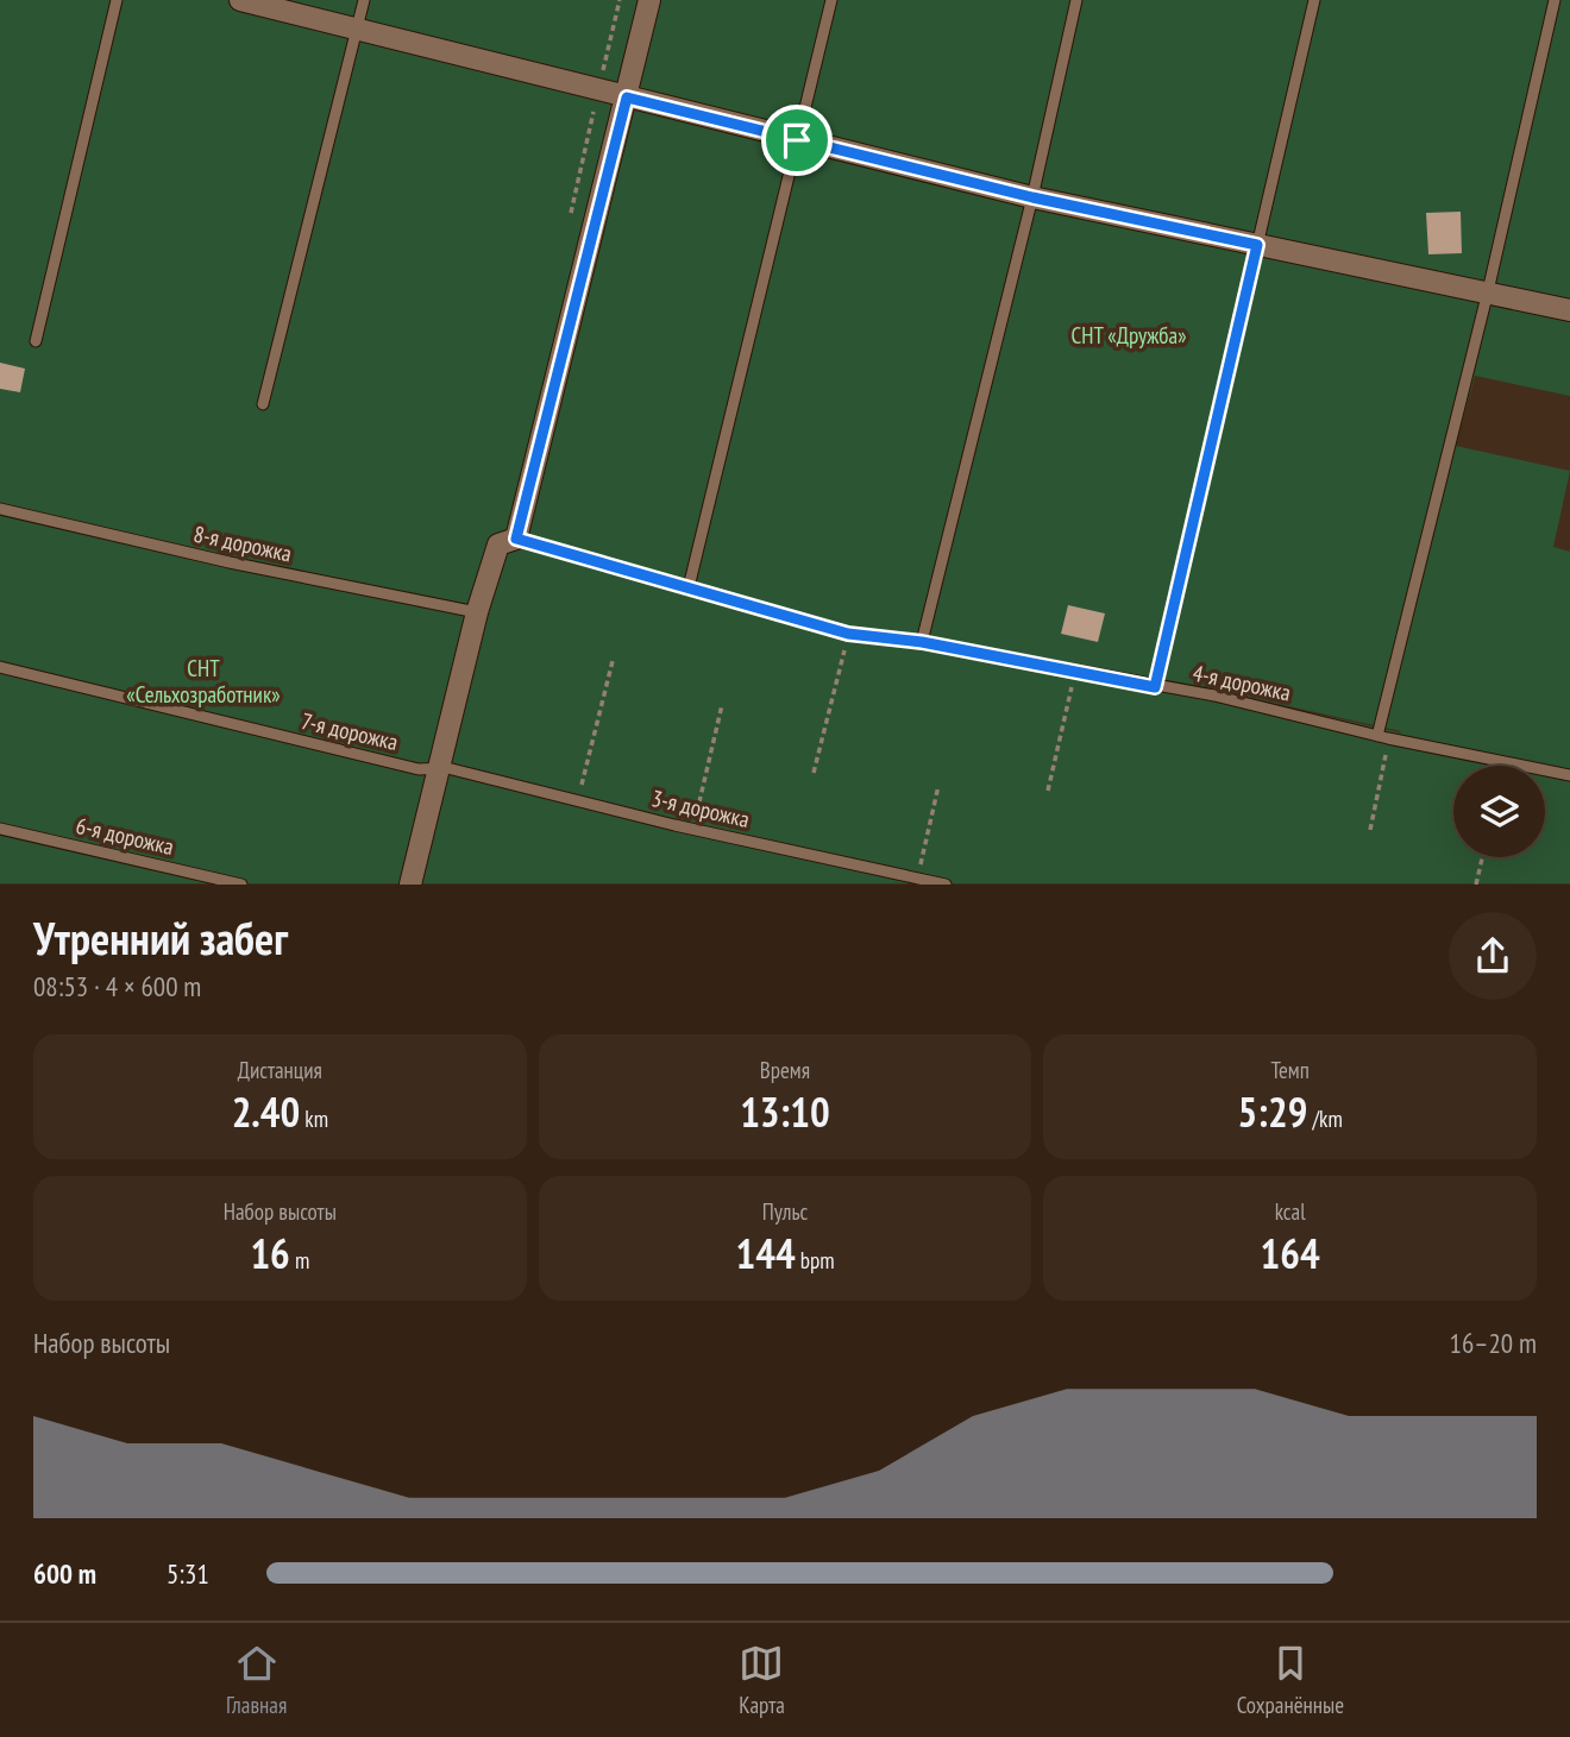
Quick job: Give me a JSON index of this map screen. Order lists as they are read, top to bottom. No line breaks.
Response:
{"streets":{"lane":["8-я дорожка","4-я дорожка","7-я дорожка","3-я дорожка","6-я дорожка"]},"crossings":[["7-я дорожка","3-я дорожка"]],"parks":["СНТ «Дружба»","СНТ «Сельхозработник»"],"page":{"heading":["Утренний забег","08:53 · 4 × 600 m"],"stats":[["Дистанция","2.40 km"],["Время","13:10"],["Темп","5:29 /km"],["Набор высоты","16 m"],["Пульс","144 bpm"],["kcal","164"]],"chart":["Набор высоты","16–20 m"],"list":[{"name":"600 m","note":"5:31"}],"tabs":["Главная","Карта","Сохранённые"]}}
